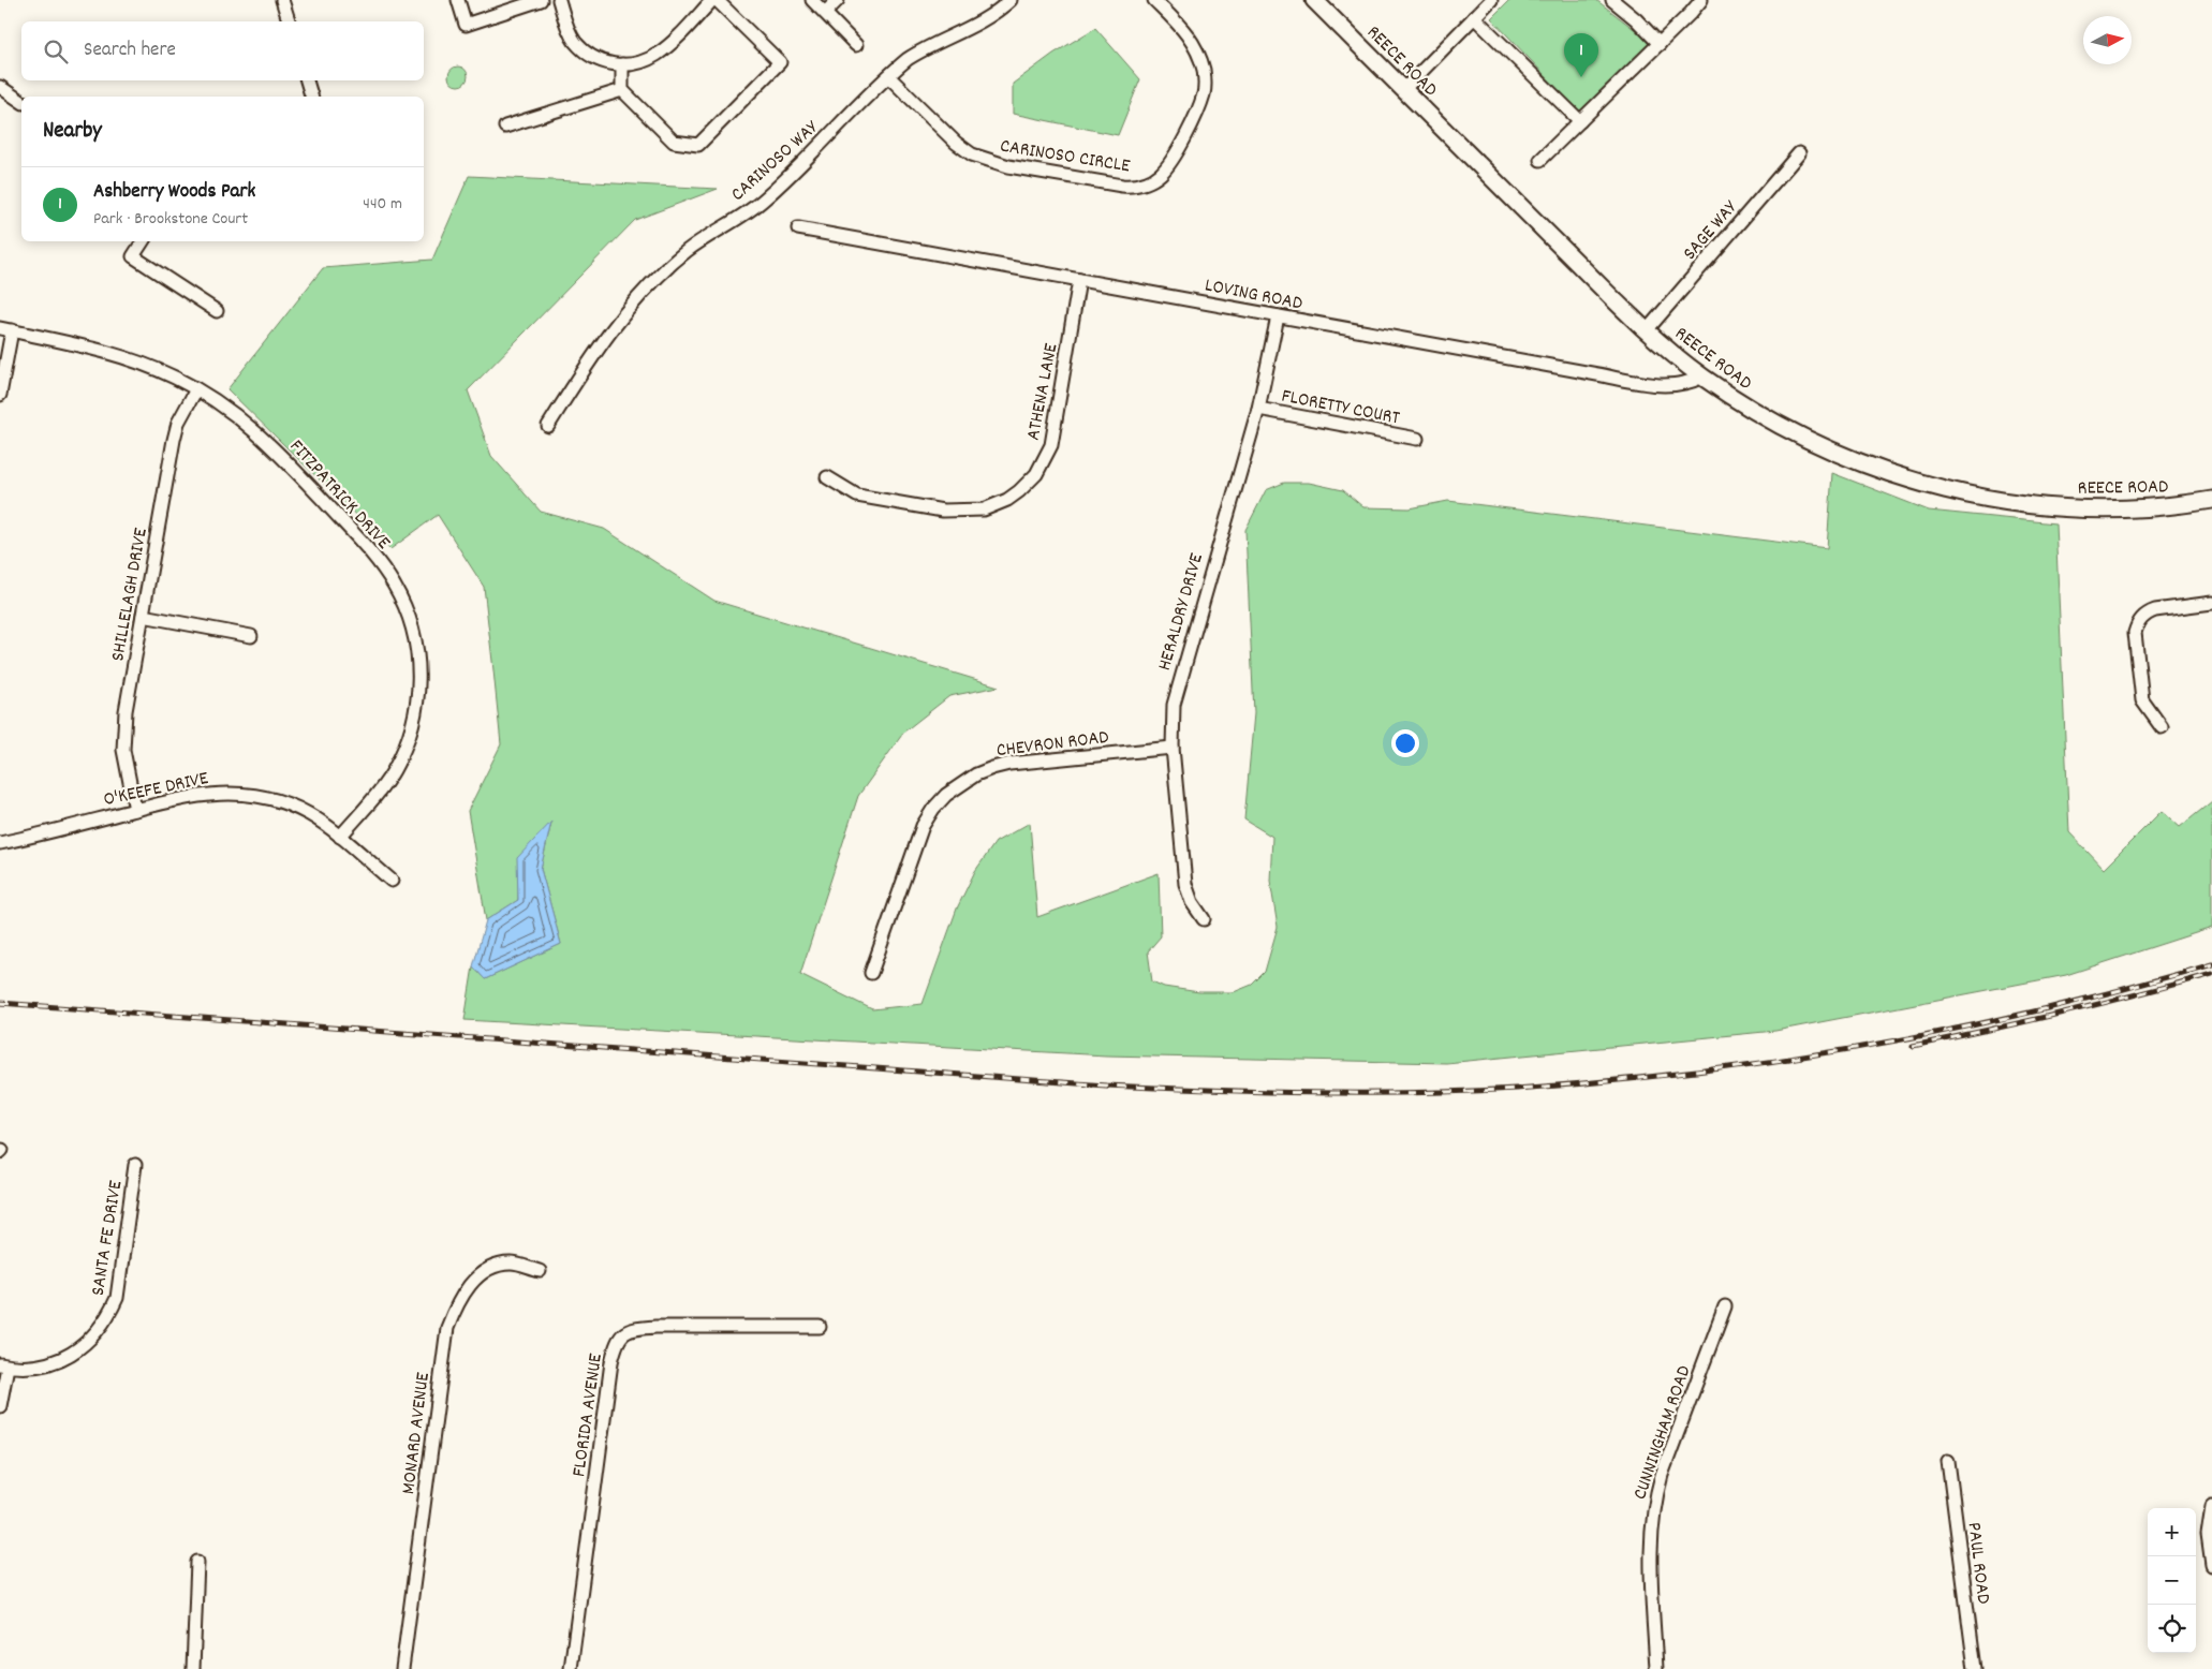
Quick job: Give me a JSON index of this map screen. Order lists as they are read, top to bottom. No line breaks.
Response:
{"streets":{"main road":["REECE ROAD"],"street":["CARINOSO CIRCLE","CARINOSO WAY","SAGE WAY","LOVING ROAD","ATHENA LANE","FLORETTY COURT","FITZPATRICK DRIVE","SHILLELAGH DRIVE","HERALDRY DRIVE","CHEVRON ROAD","O'KEEFE DRIVE","SANTA FE DRIVE","FLORIDA AVENUE","CUNNINGHAM ROAD","MONARD AVENUE","PAUL ROAD"]},"crossings":[["REECE ROAD","SAGE WAY"],["REECE ROAD","LOVING ROAD"],["CARINOSO CIRCLE","CARINOSO WAY"],["LOVING ROAD","ATHENA LANE"],["LOVING ROAD","HERALDRY DRIVE"],["FLORETTY COURT","HERALDRY DRIVE"],["FITZPATRICK DRIVE","SHILLELAGH DRIVE"],["FITZPATRICK DRIVE","O'KEEFE DRIVE"],["SHILLELAGH DRIVE","O'KEEFE DRIVE"],["HERALDRY DRIVE","CHEVRON ROAD"]],"north":"right","page":{"search":"Search here","pins":"1","heading":"Nearby","list":[{"mark":"1","name":"Ashberry Woods Park","note":"Park · Brookstone Court","value":"440 m"}],"map_buttons":["+","−"]}}
